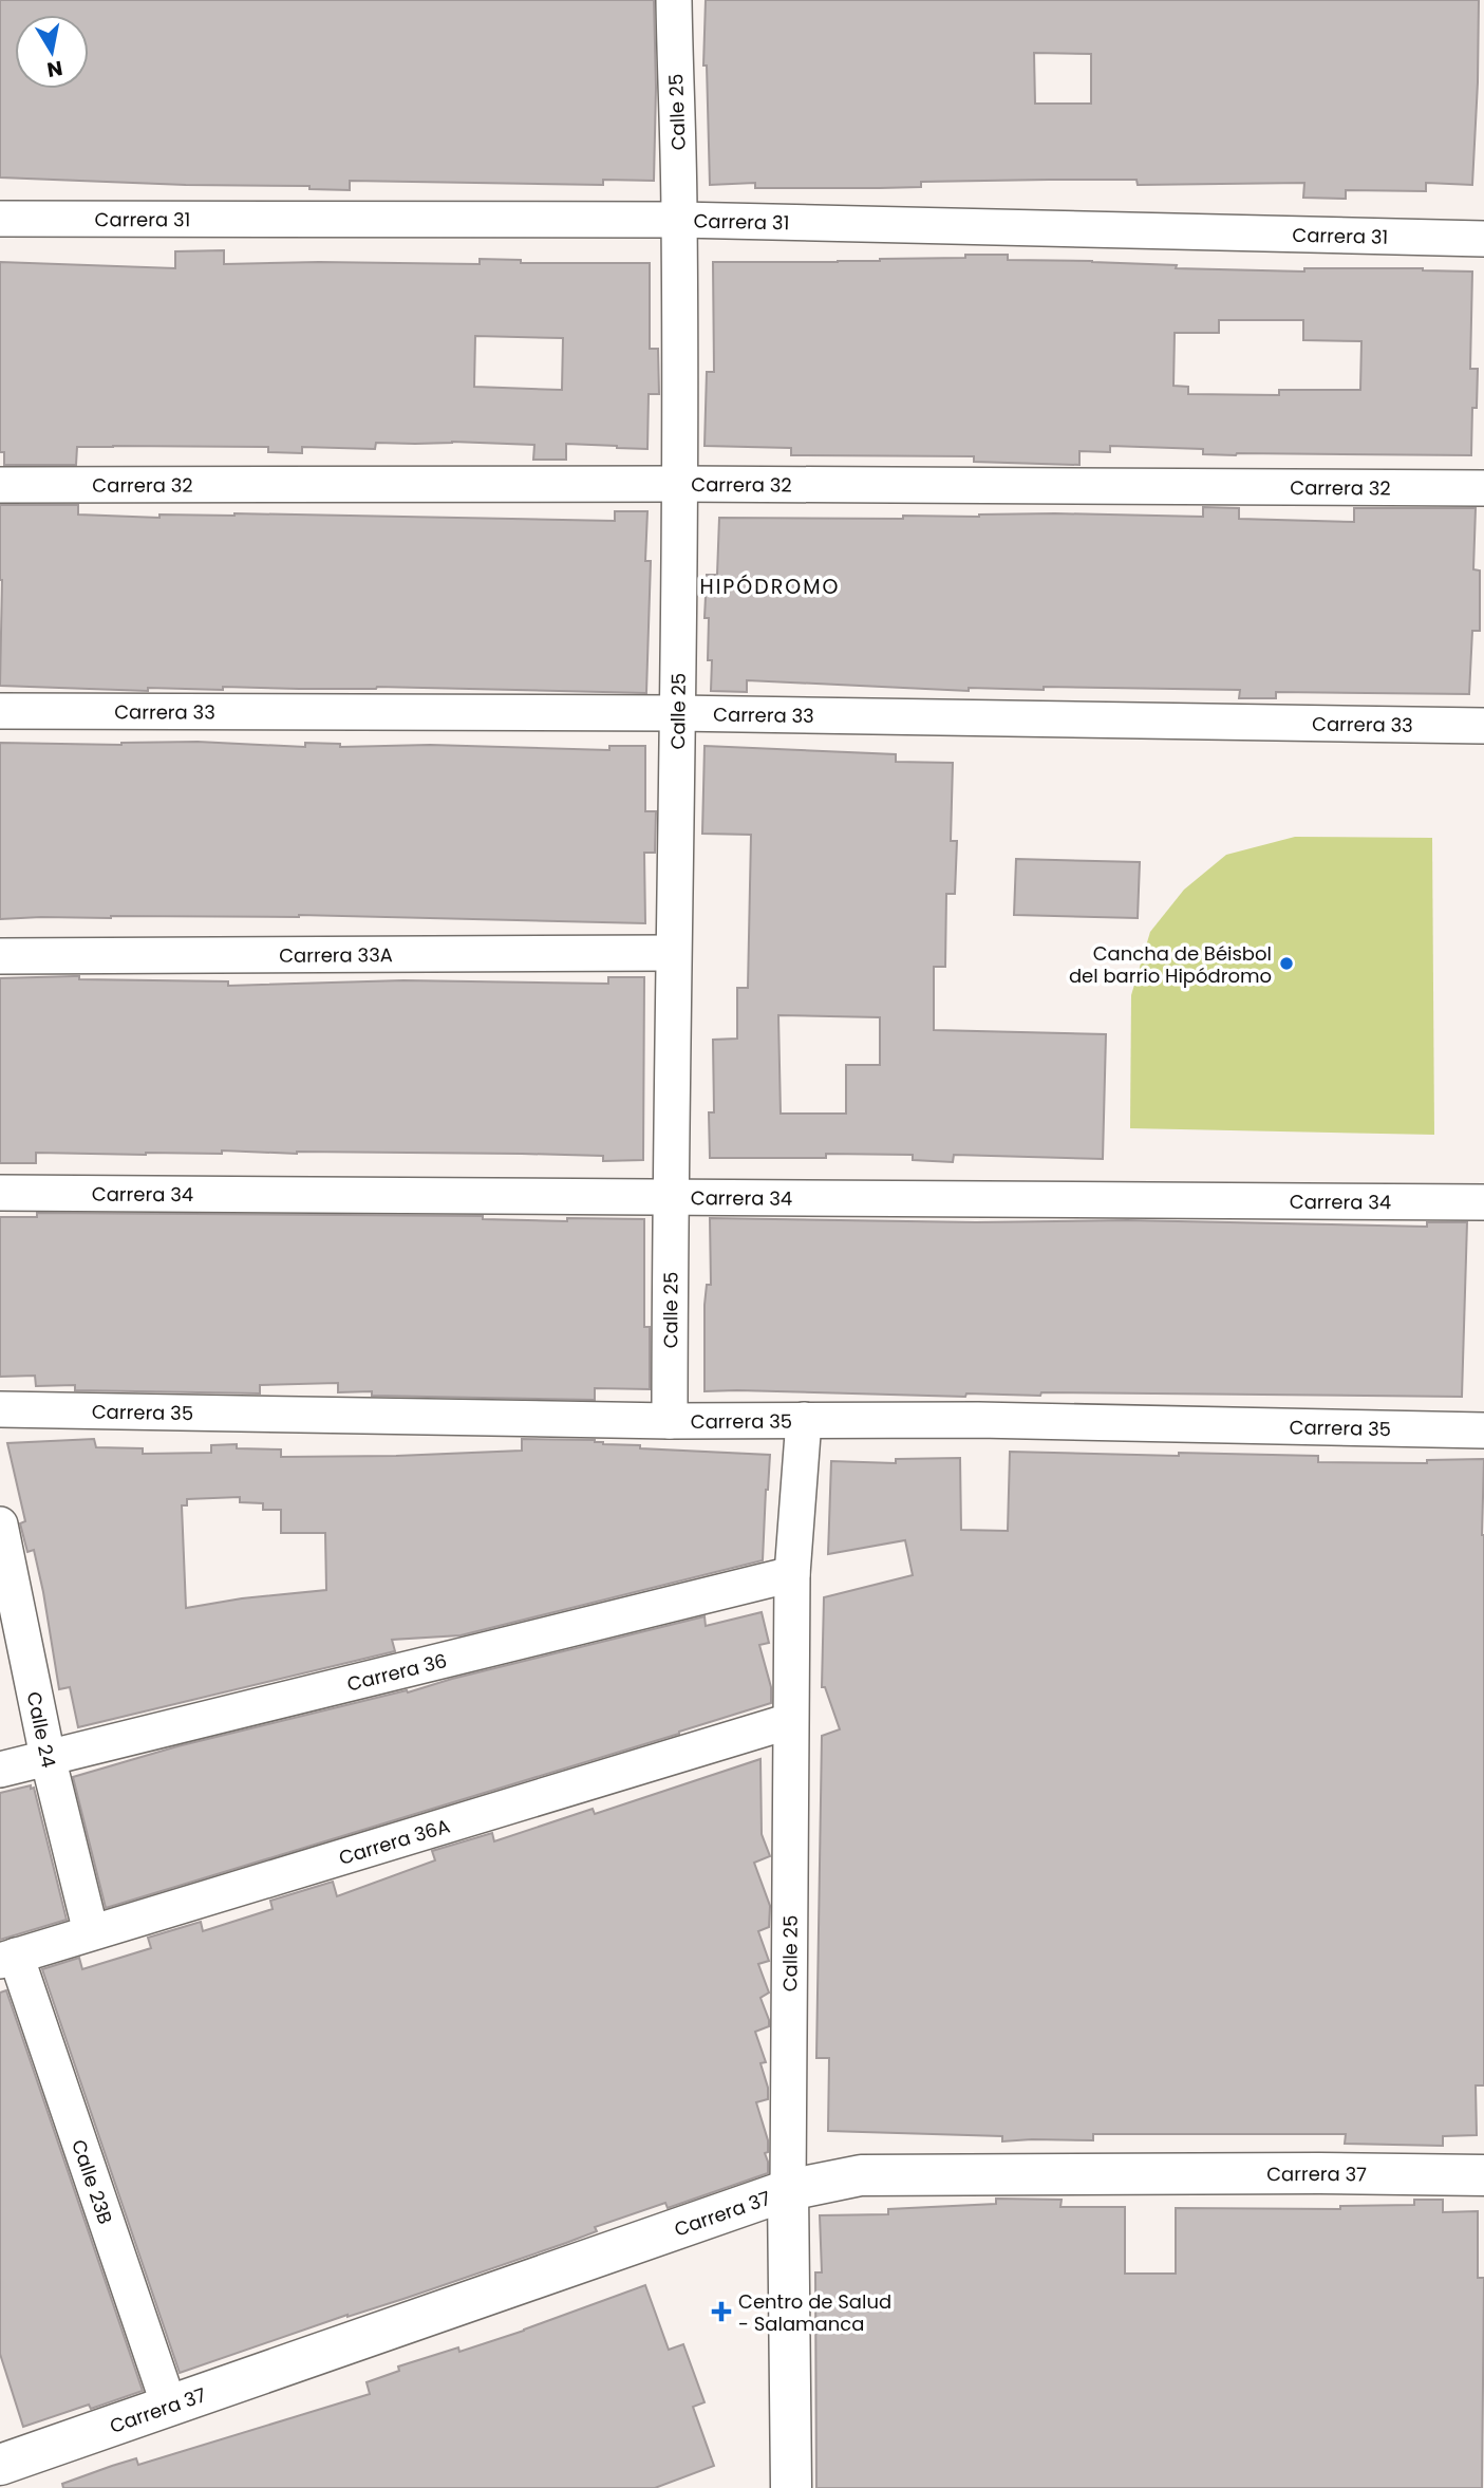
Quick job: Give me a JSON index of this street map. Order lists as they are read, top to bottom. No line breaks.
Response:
{"streets":{"street":["Calle 25","Carrera 31","Carrera 32","Carrera 33","Carrera 33A","Carrera 34","Carrera 35","Carrera 36","Calle 24","Carrera 36A","Carrera 37","Calle 23B"]},"crossings":[["Calle 25","Carrera 31"],["Calle 25","Carrera 32"],["Calle 25","Carrera 33"],["Calle 25","Carrera 33A"],["Calle 25","Carrera 34"],["Calle 25","Carrera 35"],["Calle 25","Carrera 36"],["Calle 25","Carrera 36A"],["Calle 25","Carrera 37"],["Carrera 36","Calle 24"],["Calle 24","Carrera 36A"],["Carrera 36A","Calle 23B"],["Carrera 37","Calle 23B"]],"districts":["HIPÓDROMO"],"places":{"other":["Cancha de Béisbol del barrio Hipódromo"],"health":["Centro de Salud - Salamanca"]},"north":"bottom"}
